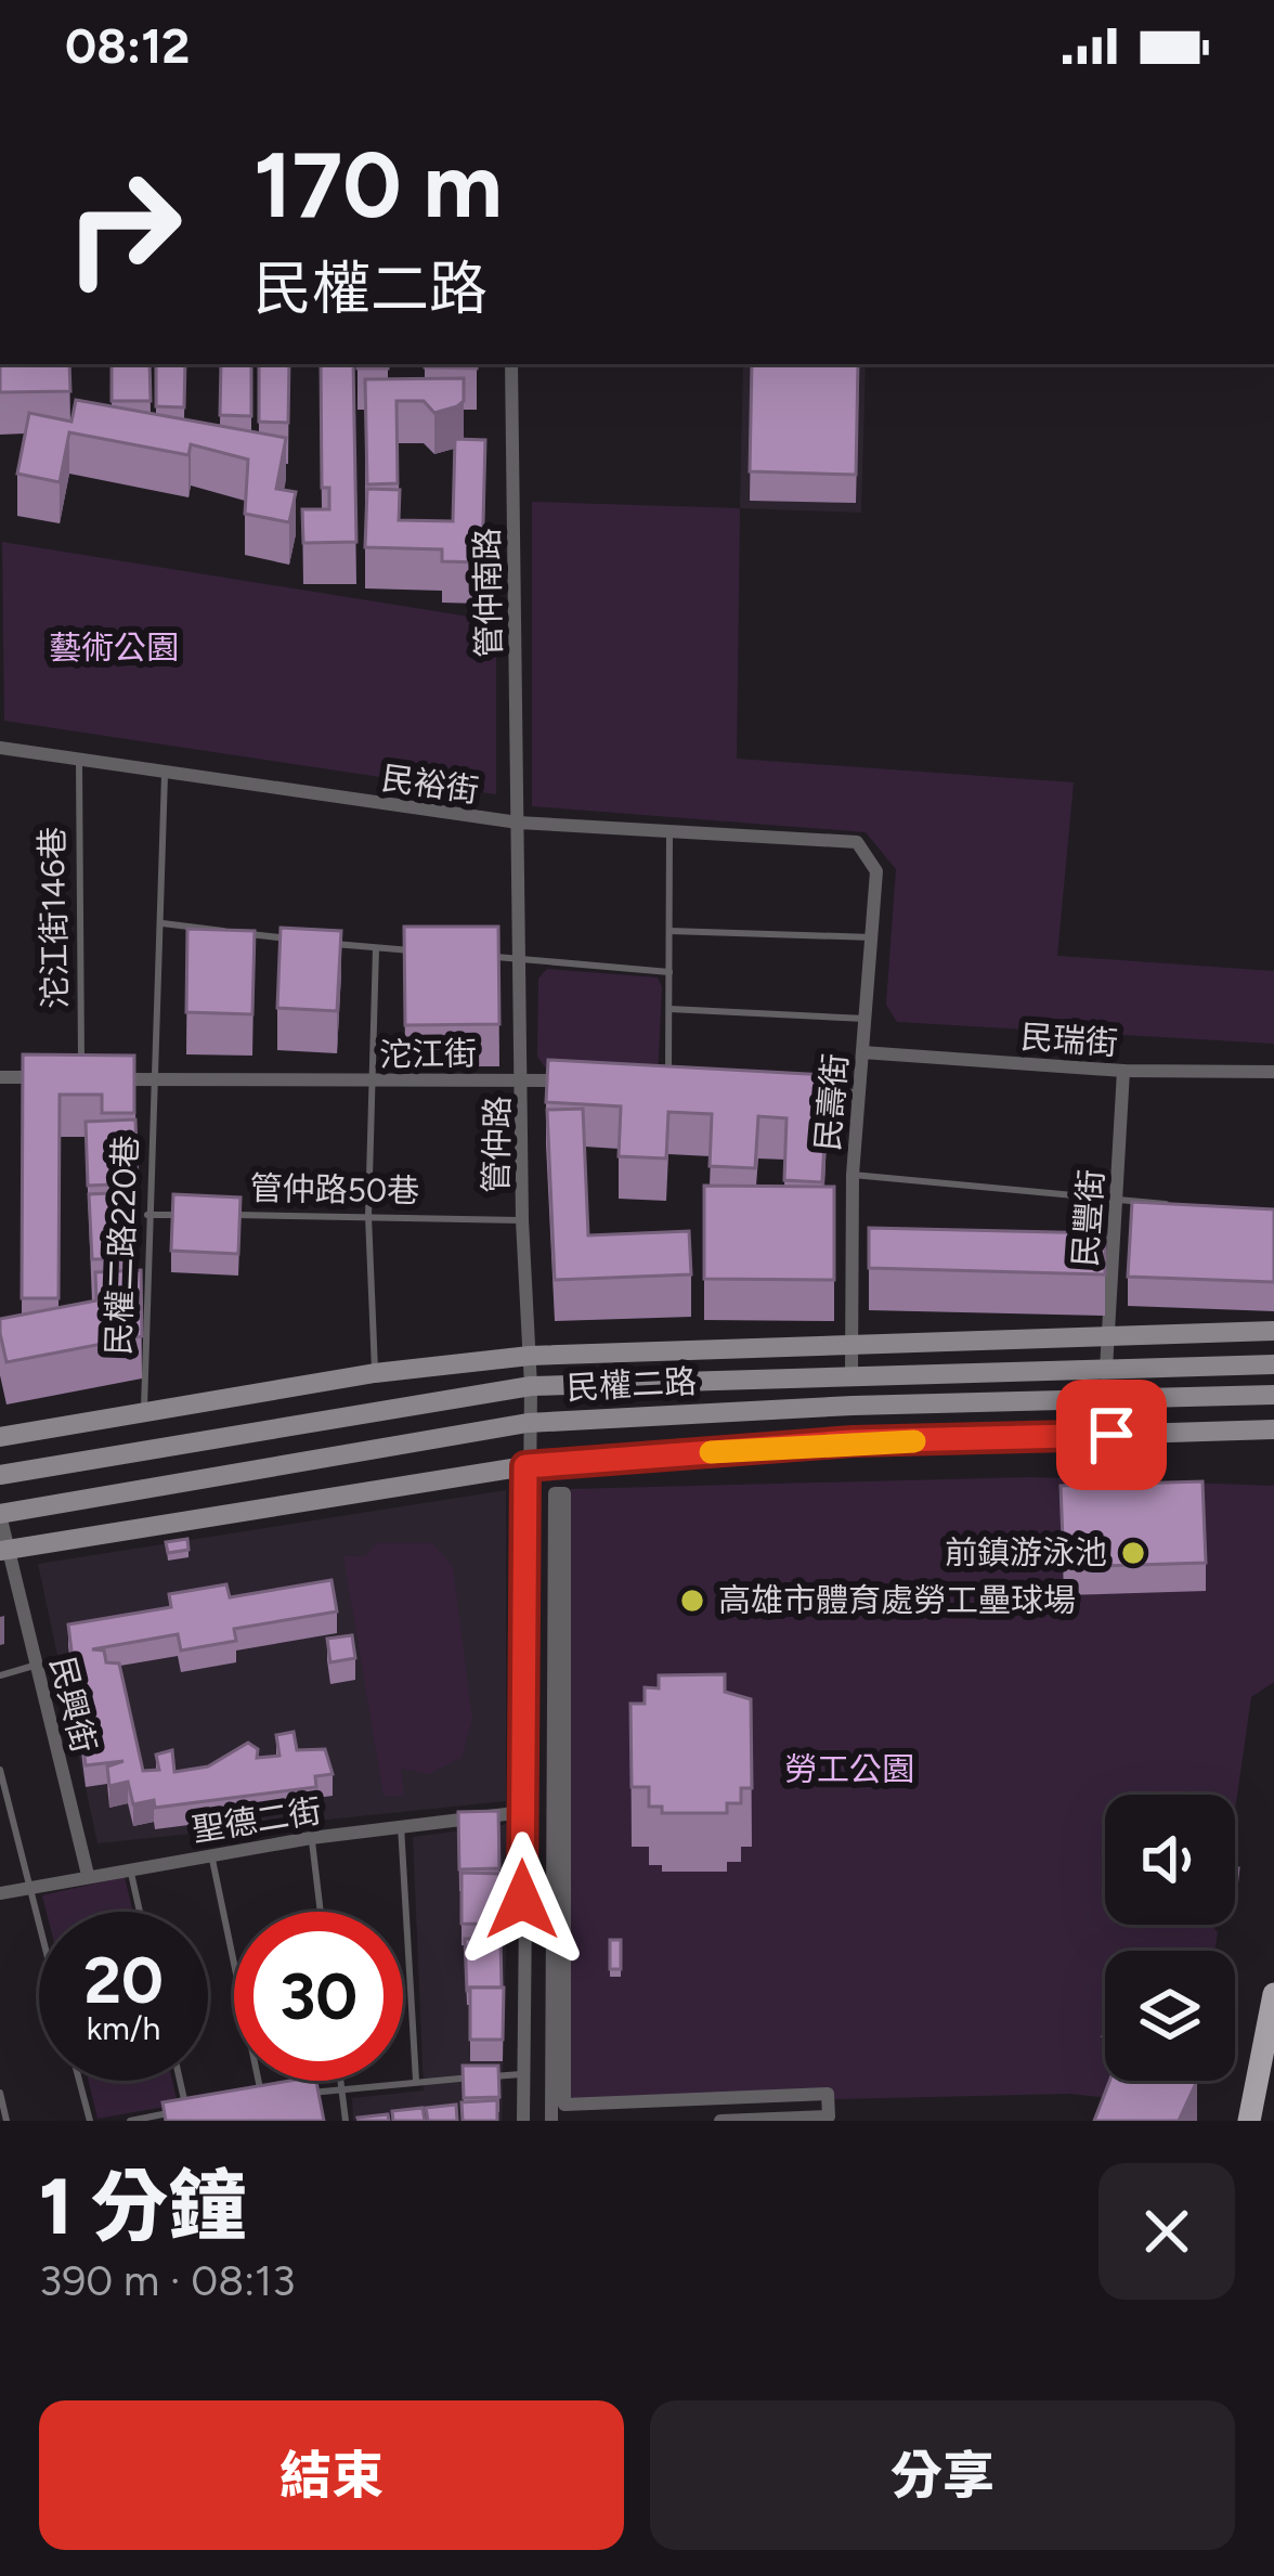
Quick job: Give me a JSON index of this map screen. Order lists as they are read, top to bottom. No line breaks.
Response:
{"streets":{"main road":["民權二路"],"street":["管仲南路","民裕街","民瑞街","沱江街","民壽街","管仲路","民豐街","民興街","聖德二街"],"lane":["沱江街146巷","管仲路50巷","民權二路220巷"]},"crossings":[["管仲南路","民裕街"],["管仲南路","管仲路"],["民裕街","沱江街146巷"],["民裕街","民壽街"],["民裕街","管仲路"],["民裕街","民權二路220巷"],["民瑞街","民壽街"],["民瑞街","民豐街"],["沱江街","管仲路"],["沱江街","民權二路220巷"],["民壽街","民權二路"],["管仲路","管仲路50巷"],["管仲路","民權二路"],["管仲路","聖德二街"],["民豐街","民權二路"],["民權二路220巷","民權二路"],["民權二路","民興街"],["民興街","聖德二街"]],"parks":["藝術公園","勞工公園"],"places":["前鎮游泳池","高雄市體育處勞工壘球場"],"page":{"status":"08:12","turn":["170 m","民權二路"],"speed":"20 km/h","limit":"30","heading":["1 分鐘","390 m · 08:13"],"buttons":["結束","分享"]}}
